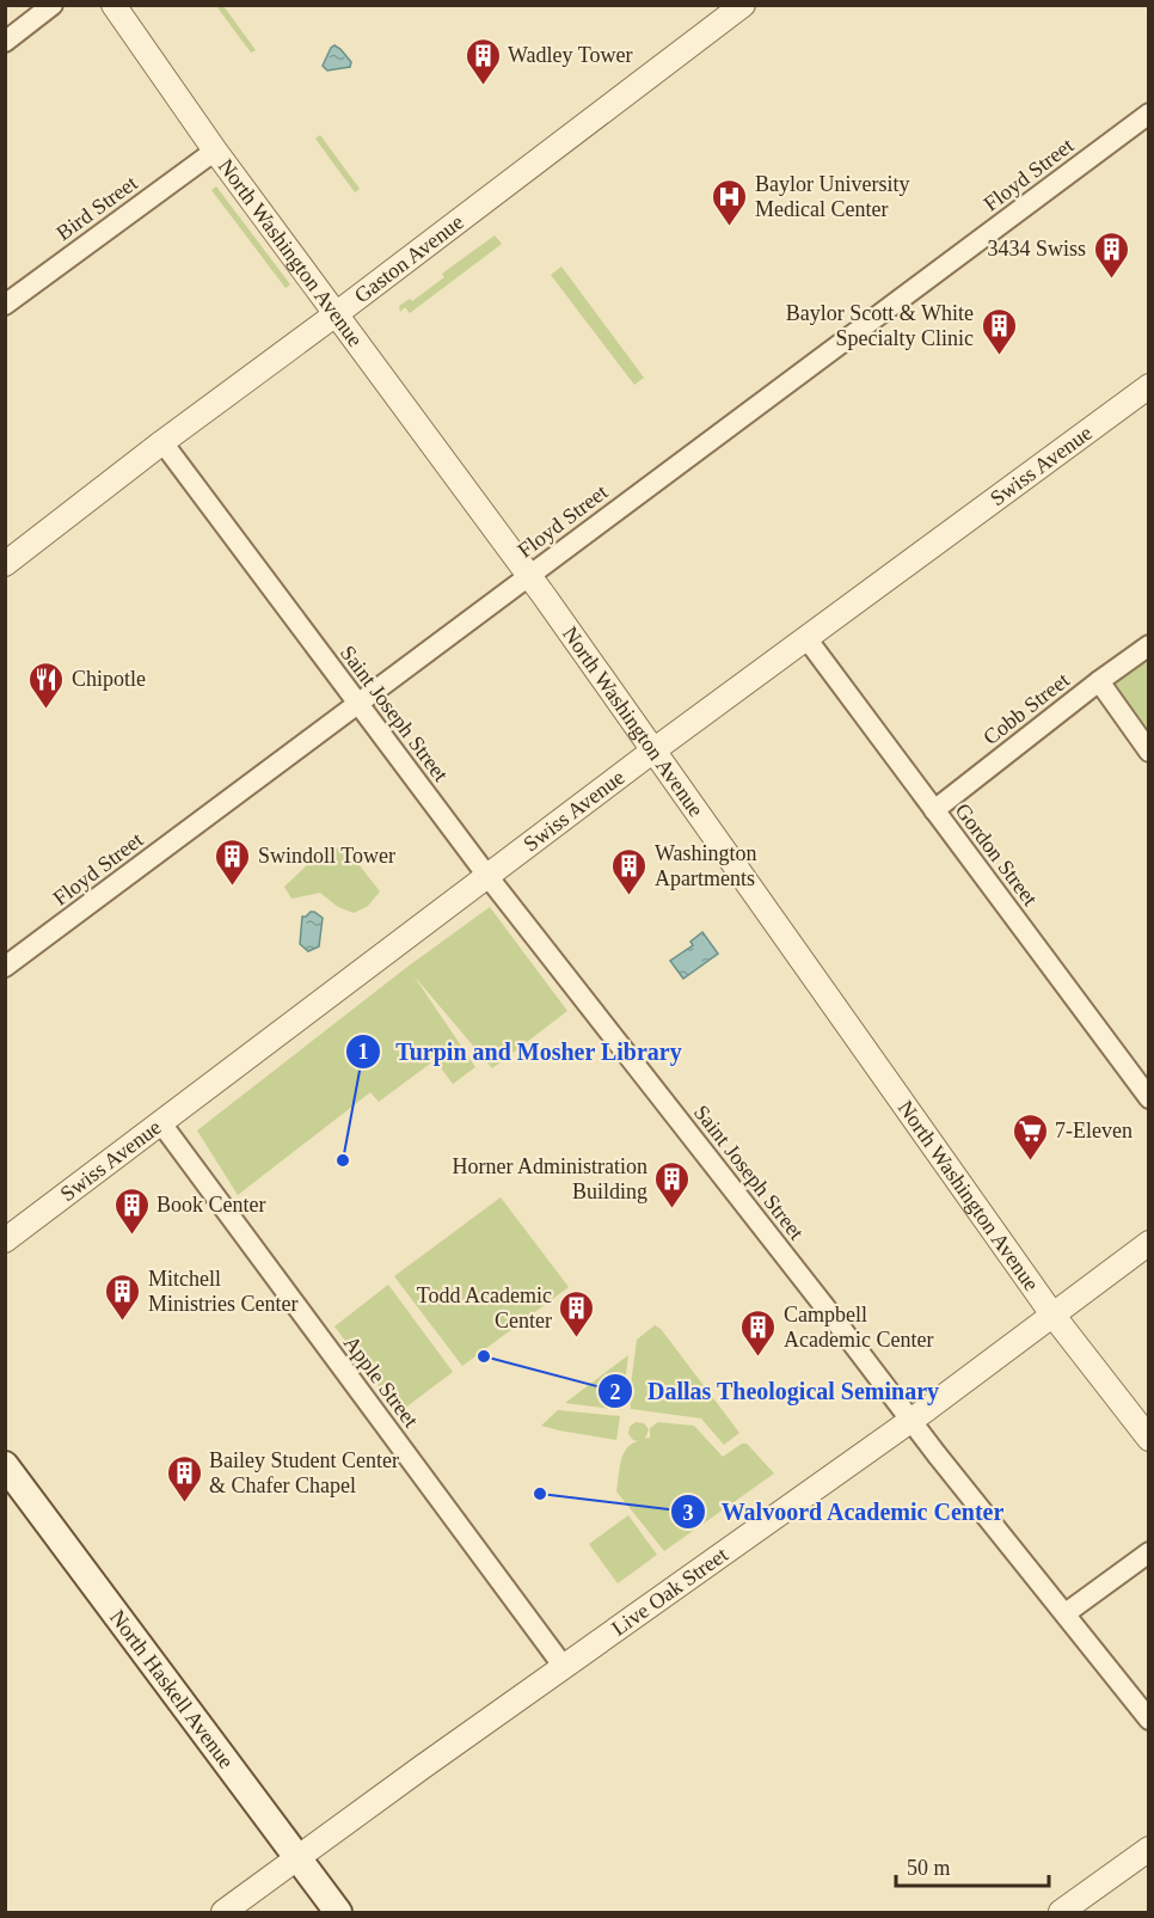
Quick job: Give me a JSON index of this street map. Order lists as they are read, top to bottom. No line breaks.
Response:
{"streets":{"main road":["North Haskell Avenue"],"street":["Floyd Street","Bird Street","North Washington Avenue","Gaston Avenue","Swiss Avenue","Cobb Street","Saint Joseph Street","Gordon Street","Apple Street","Live Oak Street"]},"crossings":[["Floyd Street","North Washington Avenue"],["Floyd Street","Saint Joseph Street"],["Bird Street","North Washington Avenue"],["North Washington Avenue","Gaston Avenue"],["North Washington Avenue","Swiss Avenue"],["North Washington Avenue","Live Oak Street"],["Gaston Avenue","Saint Joseph Street"],["Swiss Avenue","Saint Joseph Street"],["Swiss Avenue","Gordon Street"],["Swiss Avenue","Apple Street"],["Cobb Street","Gordon Street"],["Saint Joseph Street","Live Oak Street"],["Apple Street","Live Oak Street"],["Live Oak Street","North Haskell Avenue"]],"places":{"building":["Wadley Tower","3434 Swiss","Baylor Scott & White Specialty Clinic","Swindoll Tower","Washington Apartments","Horner Administration Building","Book Center","Mitchell Ministries Center","Todd Academic Center","Campbell Academic Center","Bailey Student Center & Chafer Chapel"],"hospital":["Baylor University Medical Center"],"restaurant":["Chipotle"],"other":["Turpin and Mosher Library","Dallas Theological Seminary","Walvoord Academic Center"],"supermarket":["7-Eleven"]},"scale_bar":"50 m"}
